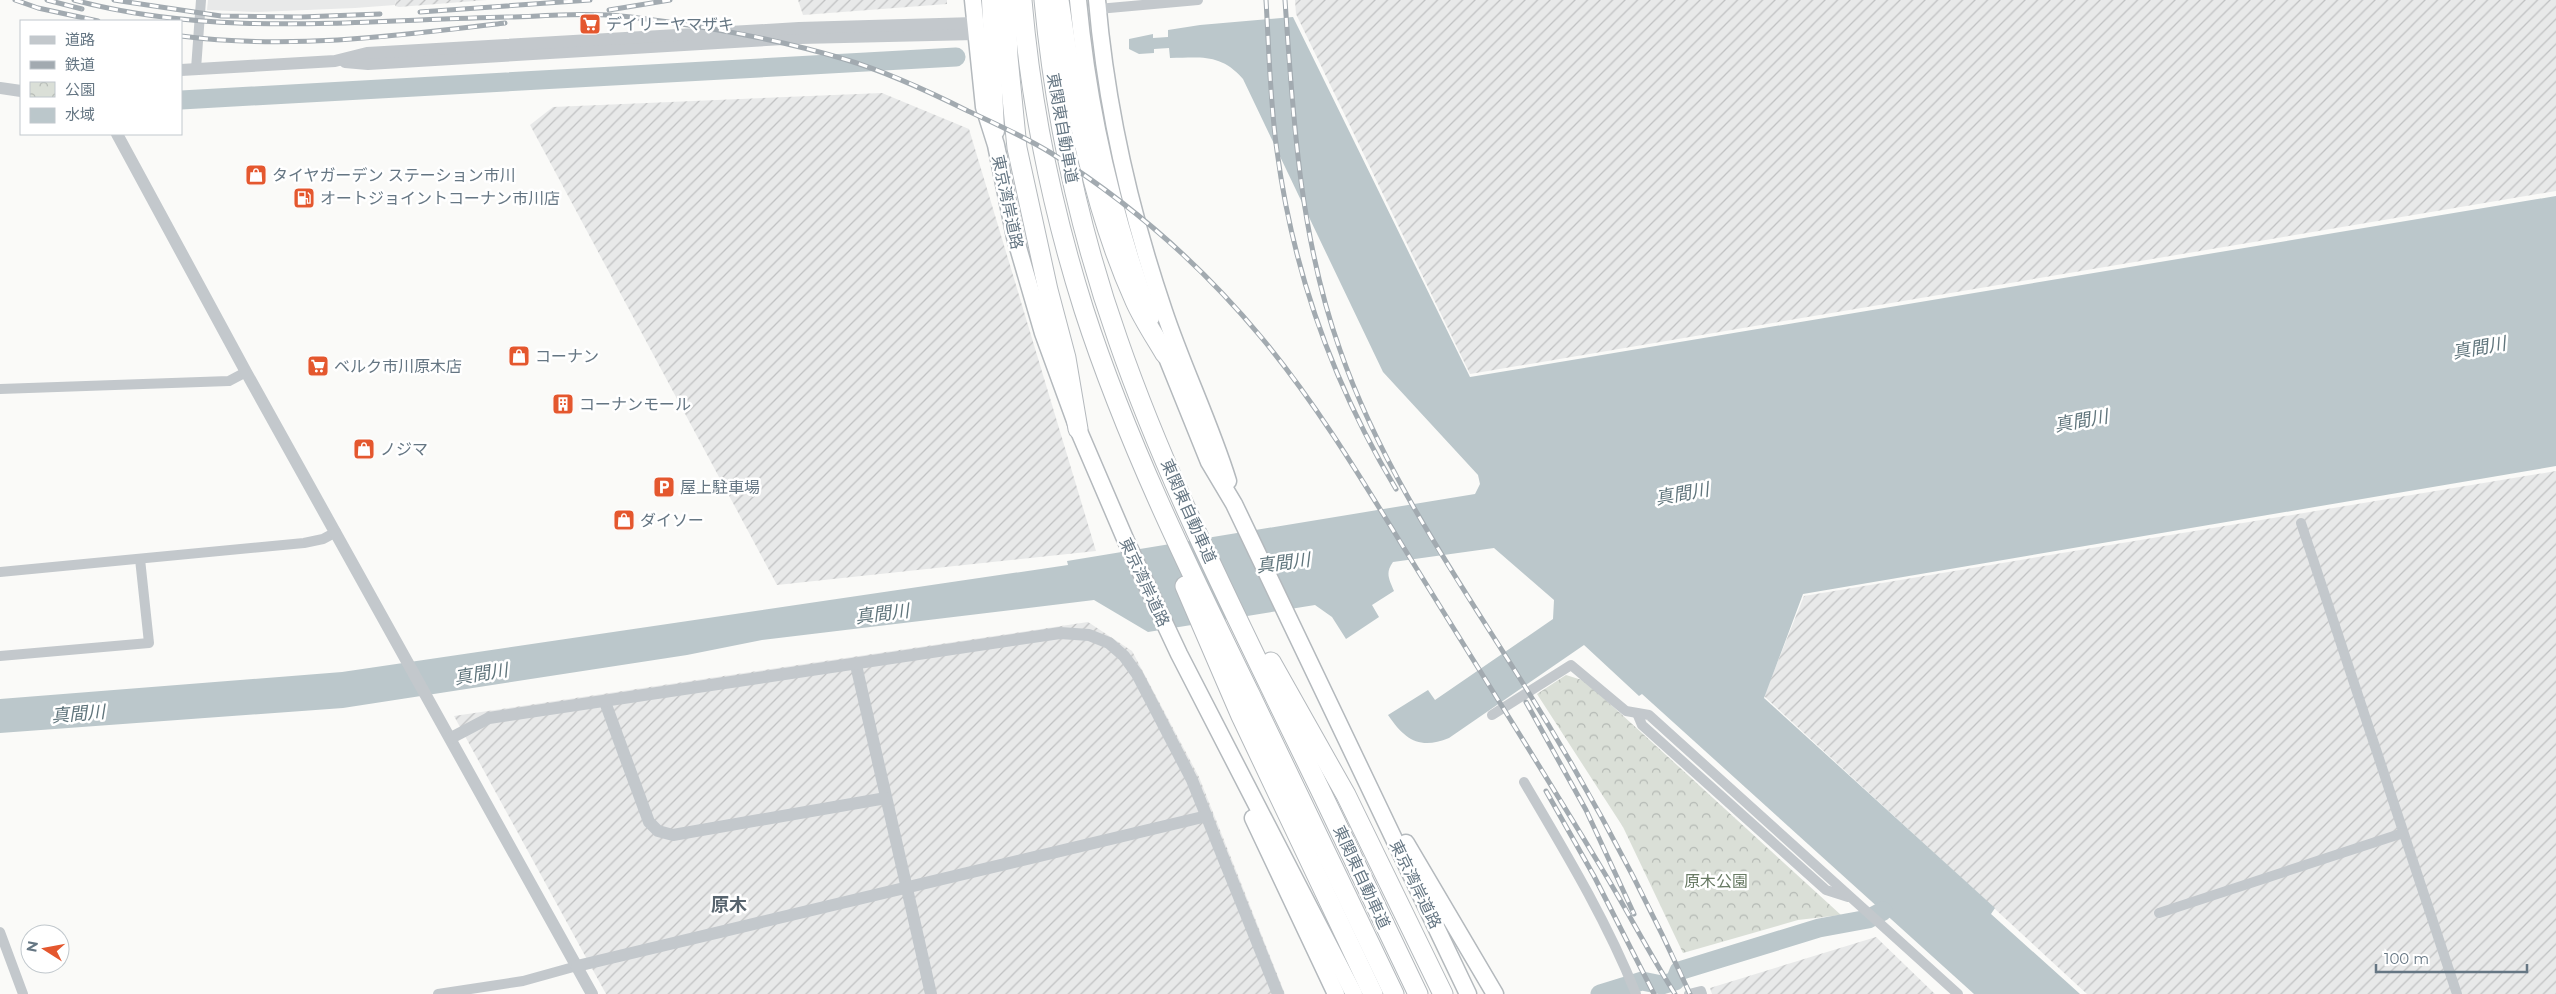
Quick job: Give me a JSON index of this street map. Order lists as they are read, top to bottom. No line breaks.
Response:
{"streets":{"highway":["東関東自動車道","東京湾岸道路"]},"districts":["原木"],"water":["真間川"],"parks":["原木公園"],"places":{"supermarket":["デイリーヤマザキ","ベルク市川原木店"],"shop":["タイヤガーデン ステーション市川","コーナン","ノジマ","ダイソー"],"fuel station":["オートジョイントコーナン市川店"],"building":["コーナンモール"],"parking":["屋上駐車場"]},"legend":["道路","鉄道","公園","水域"],"scale_bar":"100 m","north":"left"}
